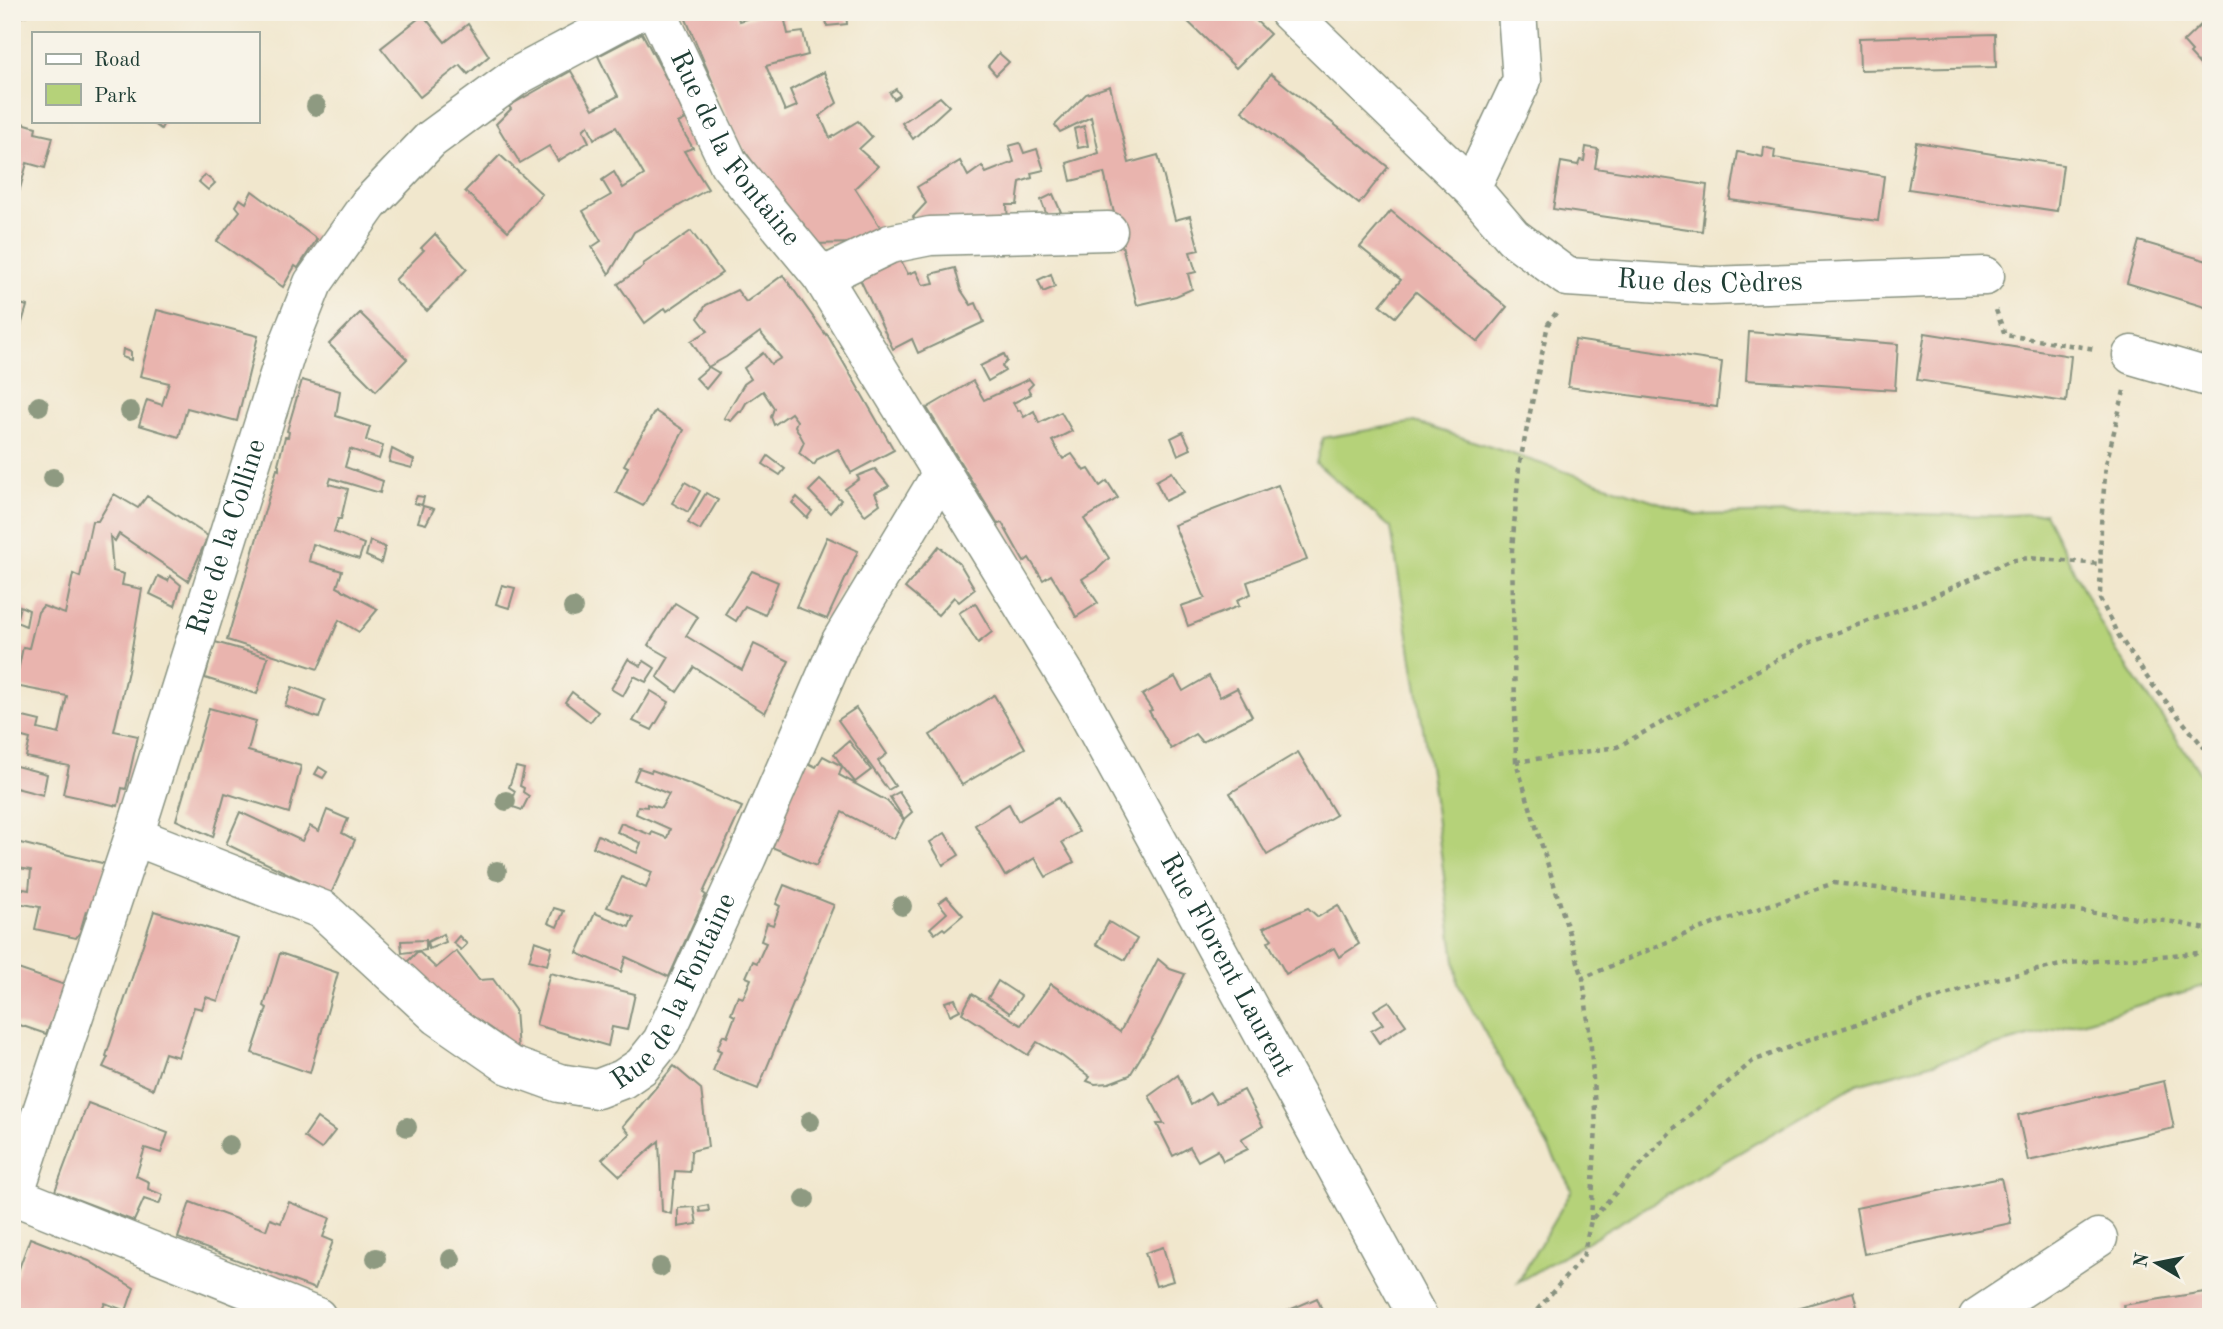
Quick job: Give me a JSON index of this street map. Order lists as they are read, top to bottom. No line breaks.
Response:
{"streets":{"street":["Rue de la Fontaine","Rue des Cèdres","Rue de la Colline","Rue Florent Laurent"]},"crossings":[["Rue de la Fontaine","Rue de la Colline"],["Rue de la Fontaine","Rue Florent Laurent"]],"legend":["Road","Park"],"north":"left"}
